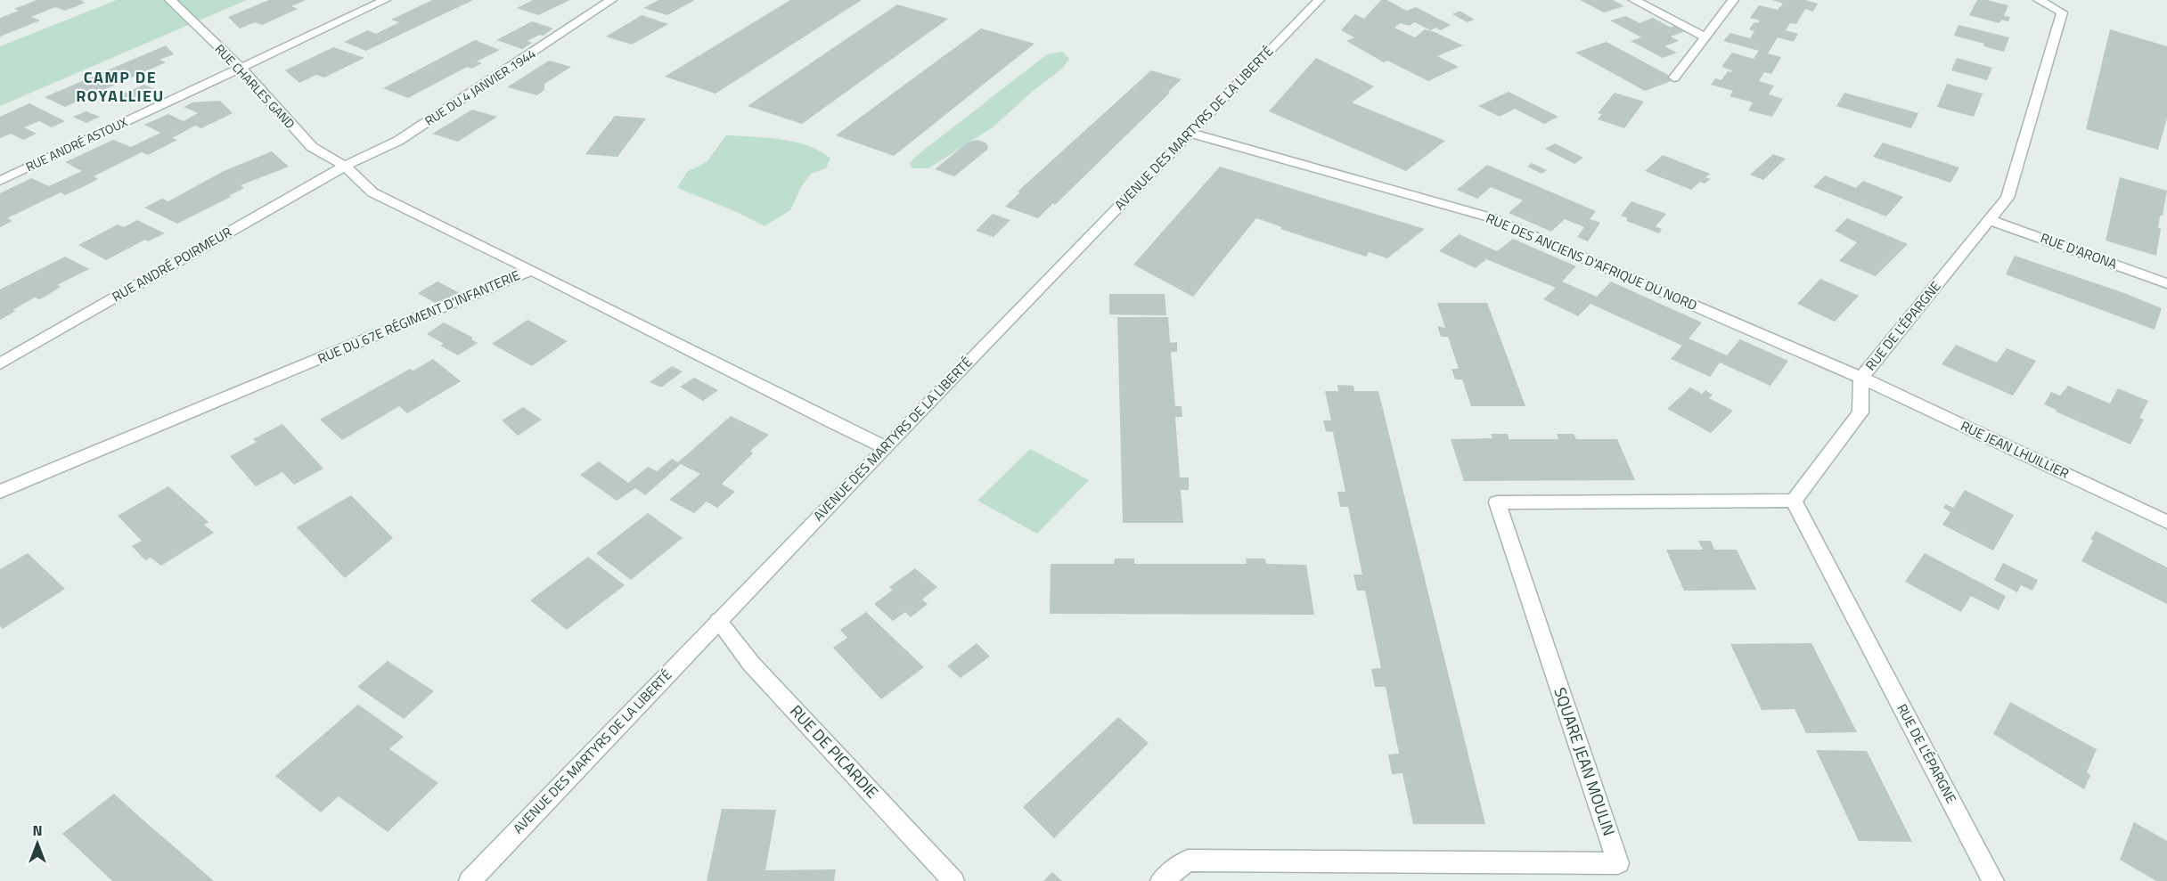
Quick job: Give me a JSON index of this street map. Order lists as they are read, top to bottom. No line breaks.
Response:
{"streets":{"street":["RUE CHARLES GAND","RUE DU 4 JANVIER 1944","AVENUE DES MARTYRS DE LA LIBERTÉ","RUE ANDRÉ ASTOUX","RUE D'ARONA","RUE DES ANCIENS D'AFRIQUE DU NORD","RUE ANDRÉ POIRMEUR","RUE DU 67E RÉGIMENT D'INFANTERIE","RUE DE L'ÉPARGNE","RUE JEAN LHUILLIER","RUE DE PICARDIE","SQUARE JEAN MOULIN"]},"crossings":[["RUE CHARLES GAND","RUE DU 4 JANVIER 1944"],["RUE CHARLES GAND","RUE ANDRÉ ASTOUX"],["RUE CHARLES GAND","RUE ANDRÉ POIRMEUR"],["RUE CHARLES GAND","RUE DU 67E RÉGIMENT D'INFANTERIE"],["RUE DU 4 JANVIER 1944","RUE ANDRÉ POIRMEUR"],["AVENUE DES MARTYRS DE LA LIBERTÉ","RUE DES ANCIENS D'AFRIQUE DU NORD"],["AVENUE DES MARTYRS DE LA LIBERTÉ","RUE DU 67E RÉGIMENT D'INFANTERIE"],["AVENUE DES MARTYRS DE LA LIBERTÉ","RUE DE PICARDIE"],["RUE D'ARONA","RUE DE L'ÉPARGNE"],["RUE DES ANCIENS D'AFRIQUE DU NORD","RUE DE L'ÉPARGNE"],["RUE DES ANCIENS D'AFRIQUE DU NORD","RUE JEAN LHUILLIER"],["RUE DE L'ÉPARGNE","RUE JEAN LHUILLIER"],["RUE DE L'ÉPARGNE","SQUARE JEAN MOULIN"]],"districts":["CAMP DE ROYALLIEU"],"north":"top"}
